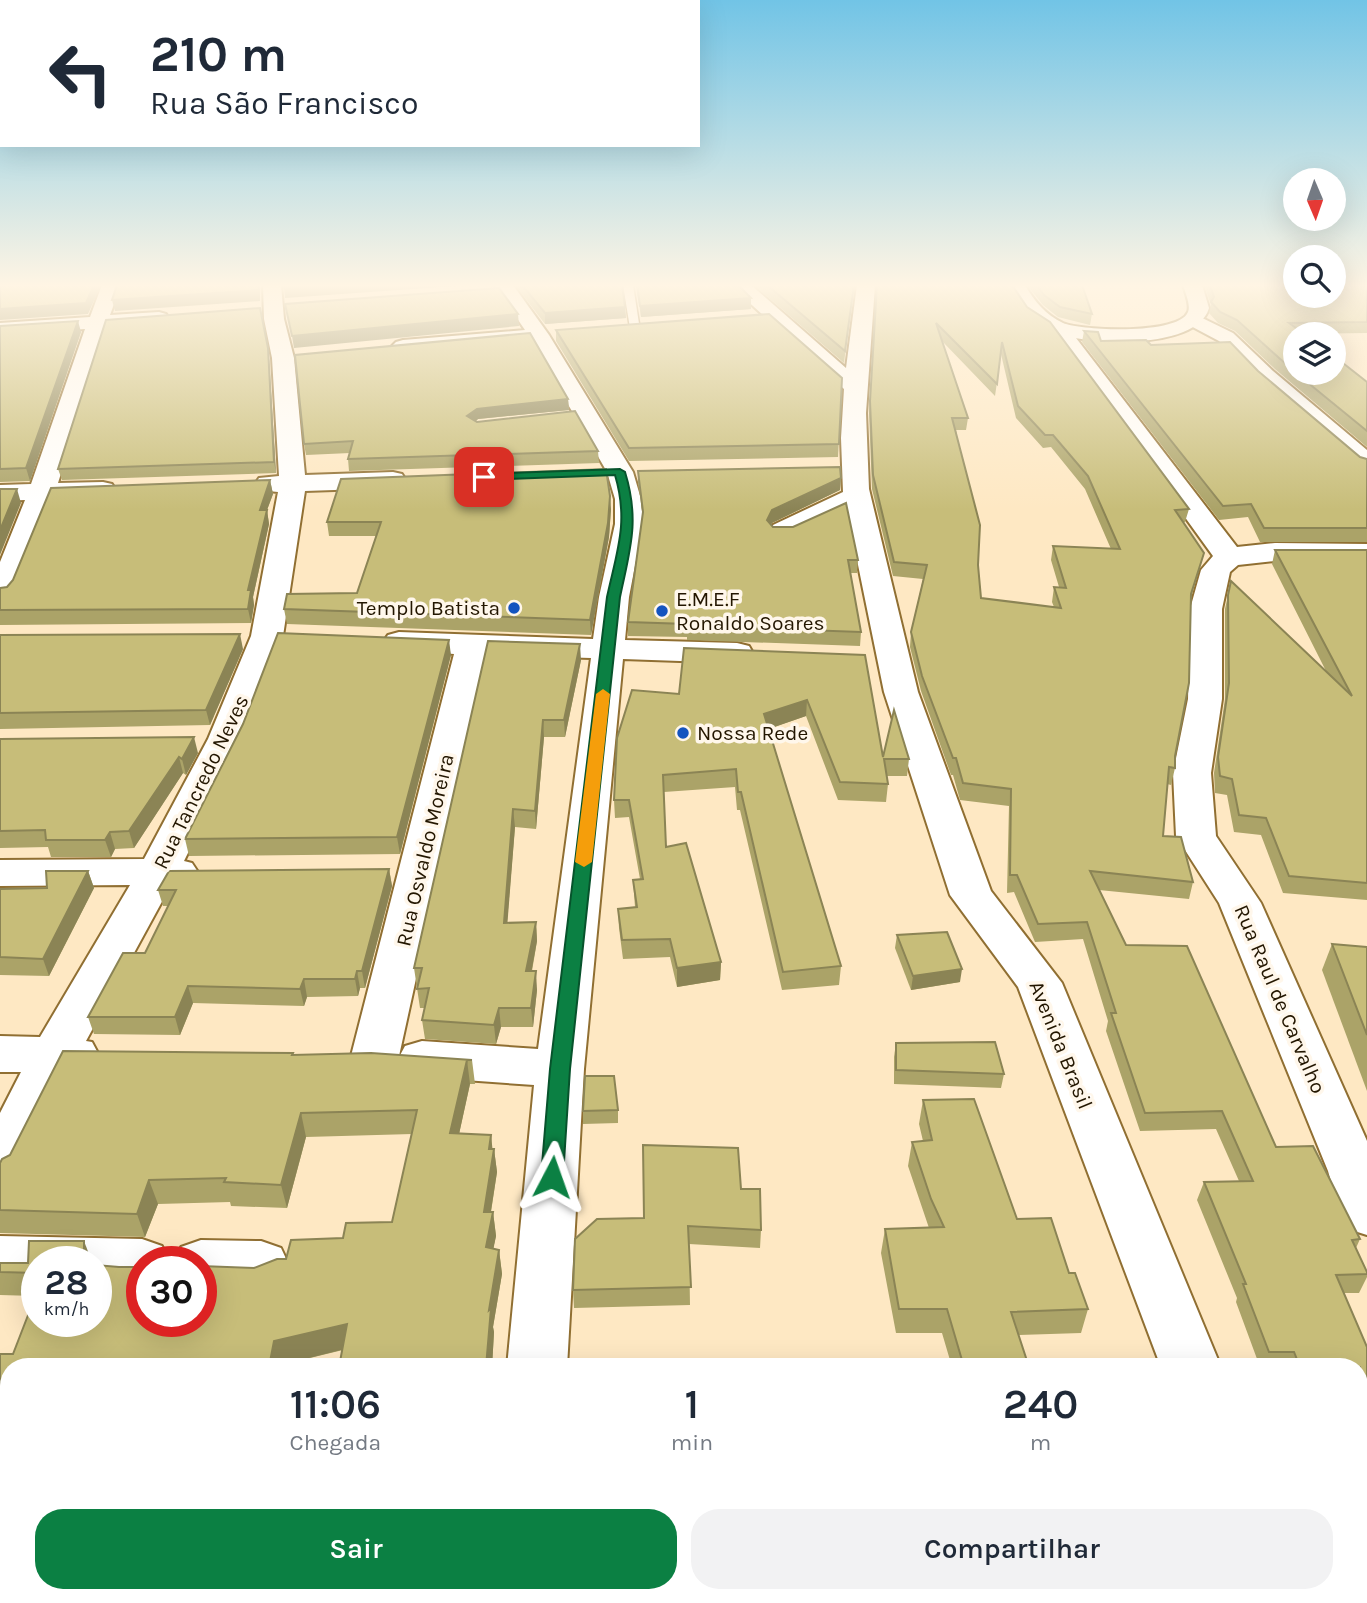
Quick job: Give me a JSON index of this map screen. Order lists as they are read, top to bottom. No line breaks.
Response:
{"streets":{"street":["Rua Tancredo Neves","Rua Osvaldo Moreira","Rua Raul de Carvalho","Avenida Brasil"]},"places":["Templo Batista","E.M.E.F Ronaldo Soares","Nossa Rede"],"north":"bottom","page":{"turn":["210 m","Rua São Francisco"],"speed":"28 km/h","limit":"30","eta":["11:06","Chegada","1","min","240","m"],"buttons":["Sair","Compartilhar"]}}
